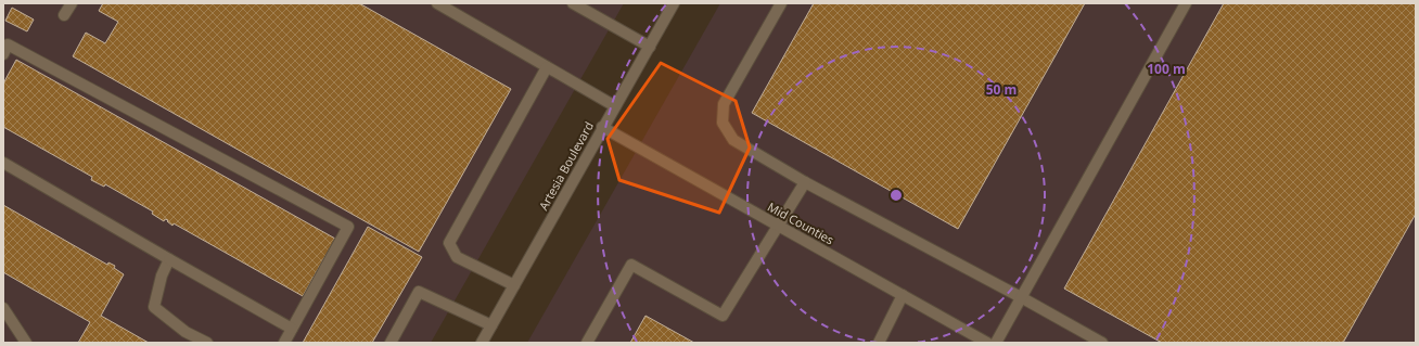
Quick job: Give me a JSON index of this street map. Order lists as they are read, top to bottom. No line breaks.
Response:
{"streets":{"street":["Artesia Boulevard","Mid Counties"]},"crossings":[["Artesia Boulevard","Mid Counties"]],"rings":["100 m","50 m"]}
